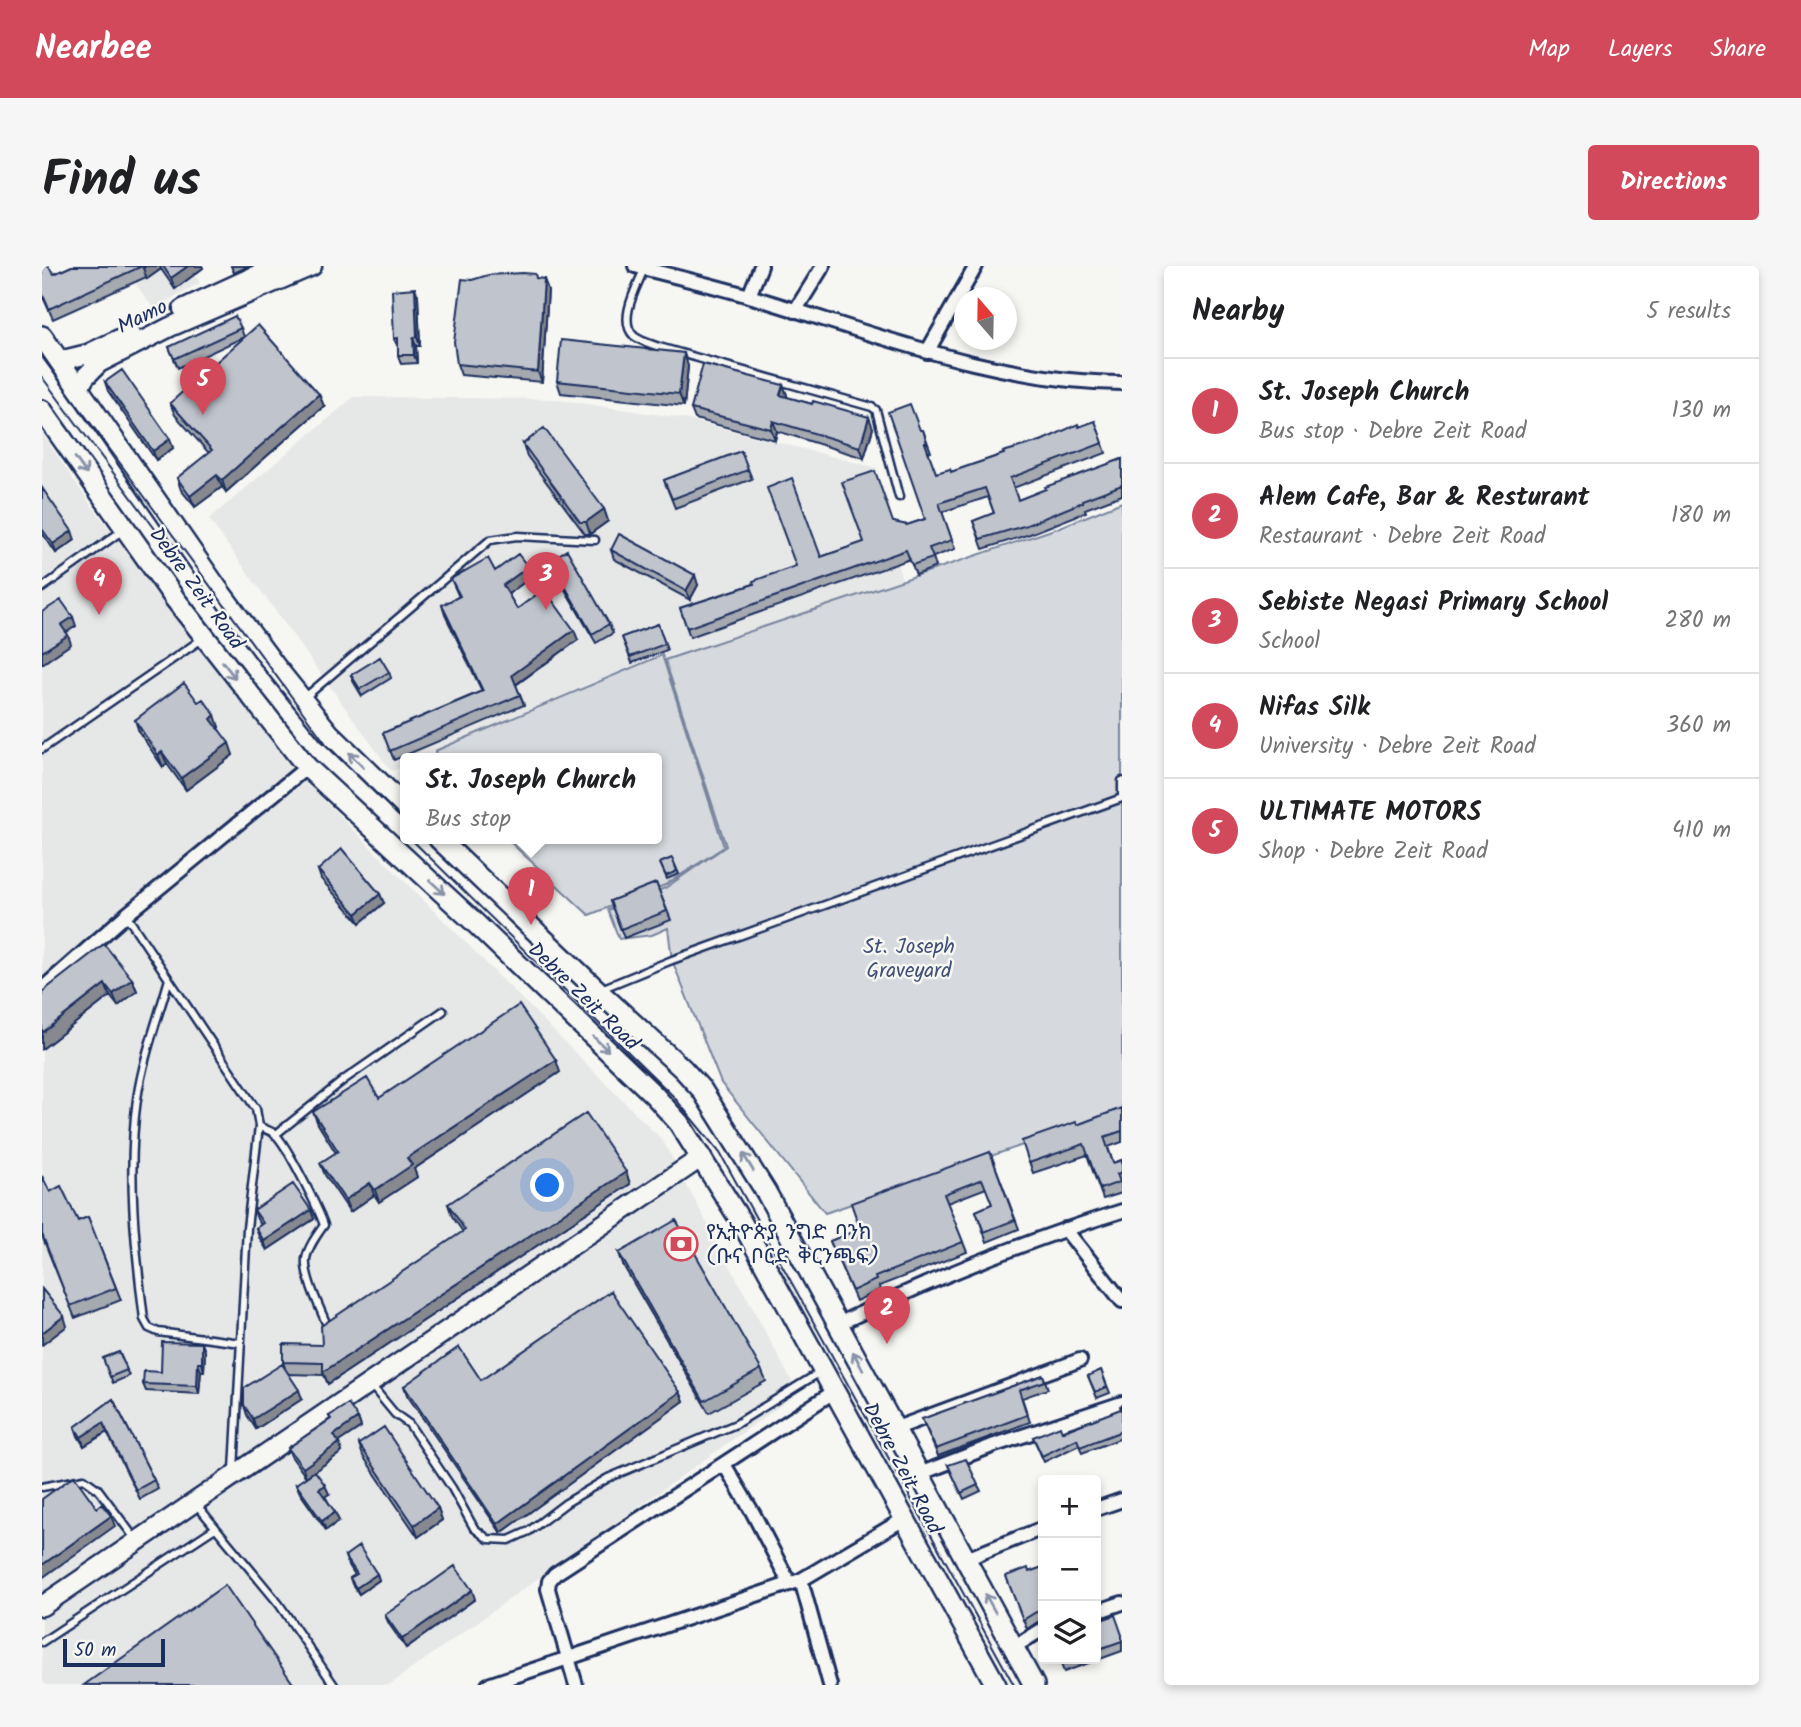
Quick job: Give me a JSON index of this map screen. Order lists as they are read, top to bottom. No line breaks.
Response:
{"streets":{"main road":["Mamo","Debre Zeit Road"]},"crossings":[["Mamo","Debre Zeit Road"]],"parks":["St. Joseph Graveyard"],"places":{"bank":["የኢትዮጵያ ንግድ ባንክ (ቡና ቦርድ ቅርንጫፍ)"]},"scale_bar":"50 m","north":"top","page":{"header":"Nearbee","nav":["Map","Layers","Share"],"title":"Find us","buttons":"Directions","heading":["Nearby","5 results"],"pins":["5","3","4","1","2"],"list":[{"mark":"1","name":"St. Joseph Church","note":"Bus stop · Debre Zeit Road","value":"130 m"},{"mark":"2","name":"Alem Cafe, Bar & Resturant","note":"Restaurant · Debre Zeit Road","value":"180 m"},{"mark":"3","name":"Sebiste Negasi Primary School","note":"School","value":"280 m"},{"mark":"4","name":"Nifas Silk","note":"University · Debre Zeit Road","value":"360 m"},{"mark":"5","name":"ULTIMATE MOTORS","note":"Shop · Debre Zeit Road","value":"410 m"}],"popup":["St. Joseph Church","Bus stop"],"map_buttons":["+","−"],"scale":"50 m"}}
